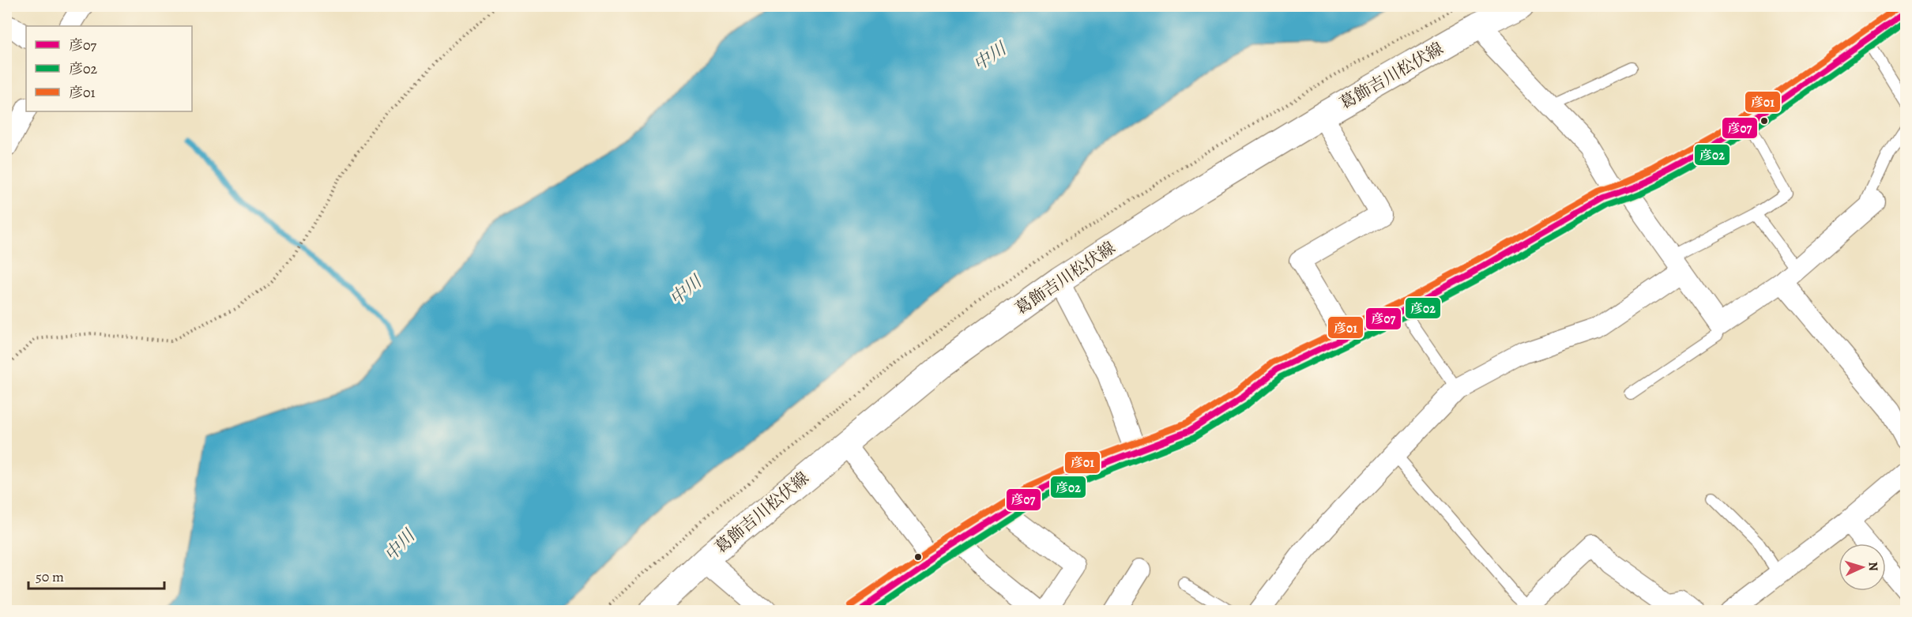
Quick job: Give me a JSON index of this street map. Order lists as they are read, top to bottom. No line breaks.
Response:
{"streets":{"main road":["葛飾吉川松伏線"]},"water":["中川"],"lines":["transit line 彦01","transit line 彦07","transit line 彦02"],"legend":["彦07","彦02","彦01"],"scale_bar":"50 m","north":"right"}
